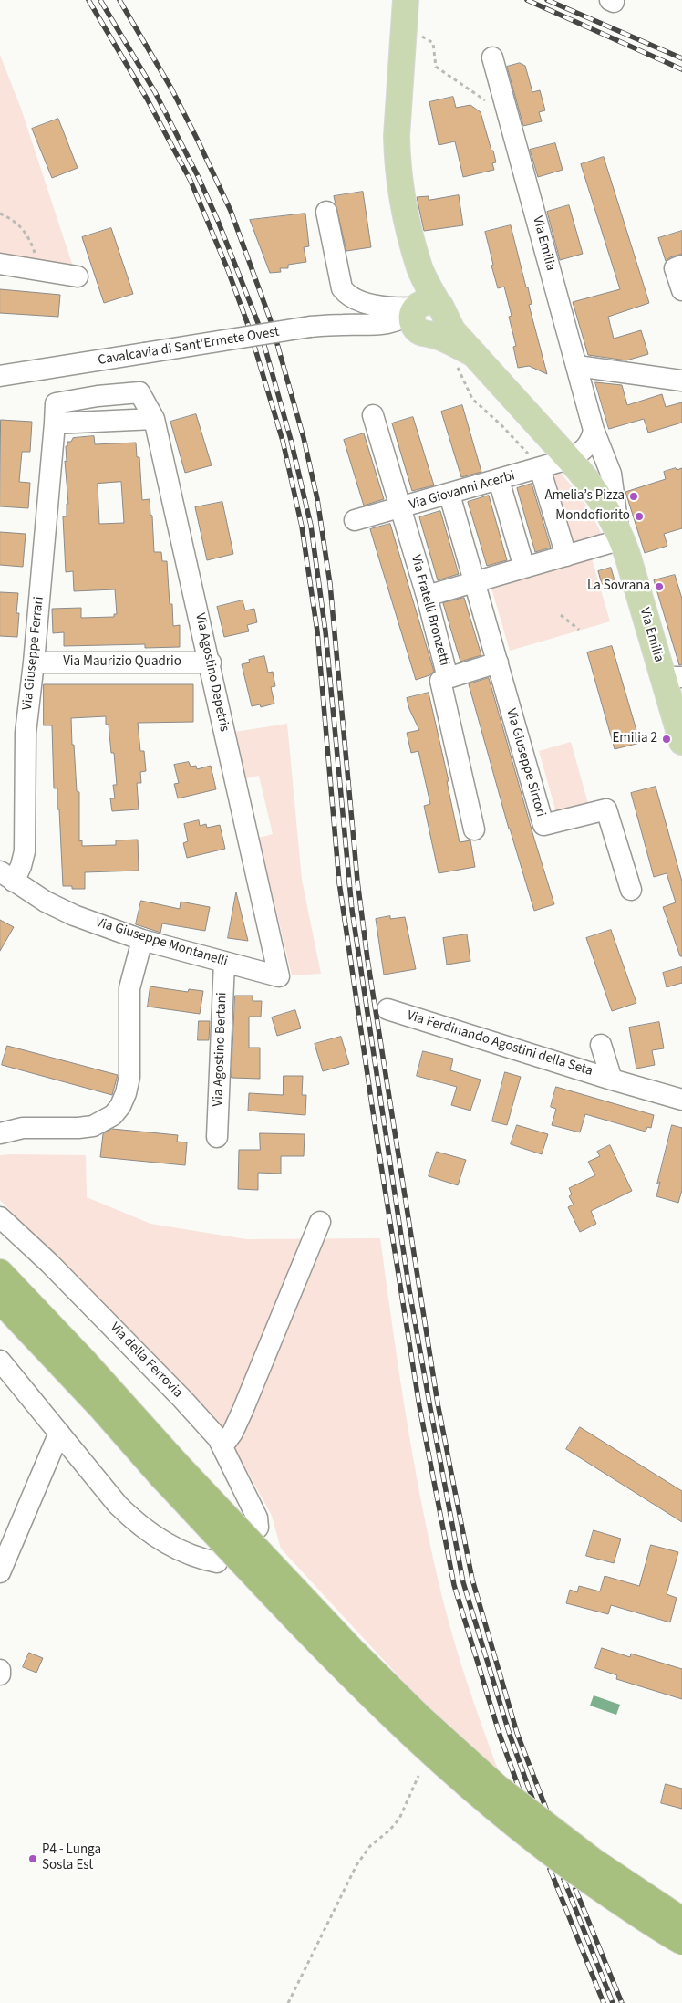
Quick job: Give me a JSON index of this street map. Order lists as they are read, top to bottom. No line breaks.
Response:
{"streets":{"main road":["Via Emilia"],"street":["Cavalcavia di Sant'Ermete Ovest","Via Giovanni Acerbi","Via Fratelli Bronzetti","Via Giuseppe Ferrari","Via Maurizio Quadrio","Via Agostino Depetris","Via Giuseppe Sirtori","Via Giuseppe Montanelli","Via Ferdinando Agostini della Seta","Via Agostino Bertani","Via della Ferrovia"]},"crossings":[["Via Emilia","Cavalcavia di Sant'Ermete Ovest"],["Via Emilia","Via Giovanni Acerbi"],["Via Giovanni Acerbi","Via Fratelli Bronzetti"],["Via Giovanni Acerbi","Via Giuseppe Sirtori"],["Via Giuseppe Ferrari","Via Maurizio Quadrio"],["Via Giuseppe Ferrari","Via Agostino Depetris"],["Via Giuseppe Ferrari","Via Giuseppe Montanelli"],["Via Maurizio Quadrio","Via Agostino Depetris"],["Via Agostino Depetris","Via Giuseppe Montanelli"],["Via Giuseppe Montanelli","Via Agostino Bertani"]],"places":["Amelia’s Pizza","Mondofiorito","La Sovrana","Emilia 2","P4 - Lunga Sosta Est"]}
